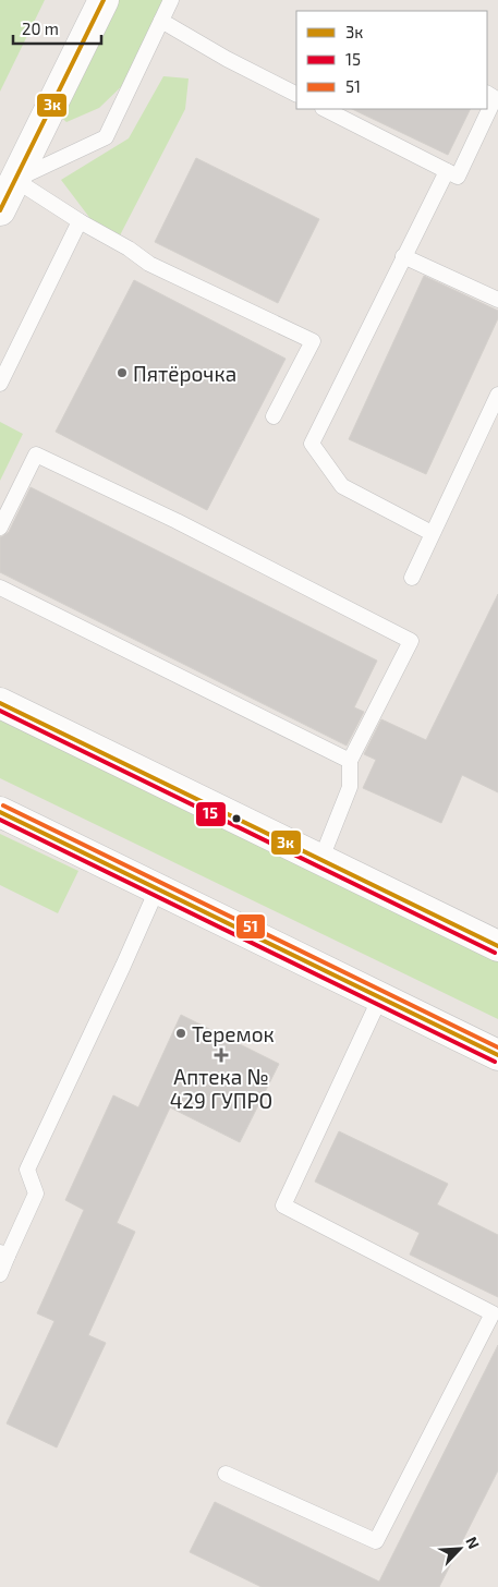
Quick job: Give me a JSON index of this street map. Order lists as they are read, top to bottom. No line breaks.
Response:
{"places":{"other":["Пятёрочка","Теремок"],"health":["Аптека № 429 ГУПРО"]},"lines":["transit line 3к","transit line 15","transit line 51"],"legend":["3к","15","51"],"scale_bar":"20 m","north":"top right"}
